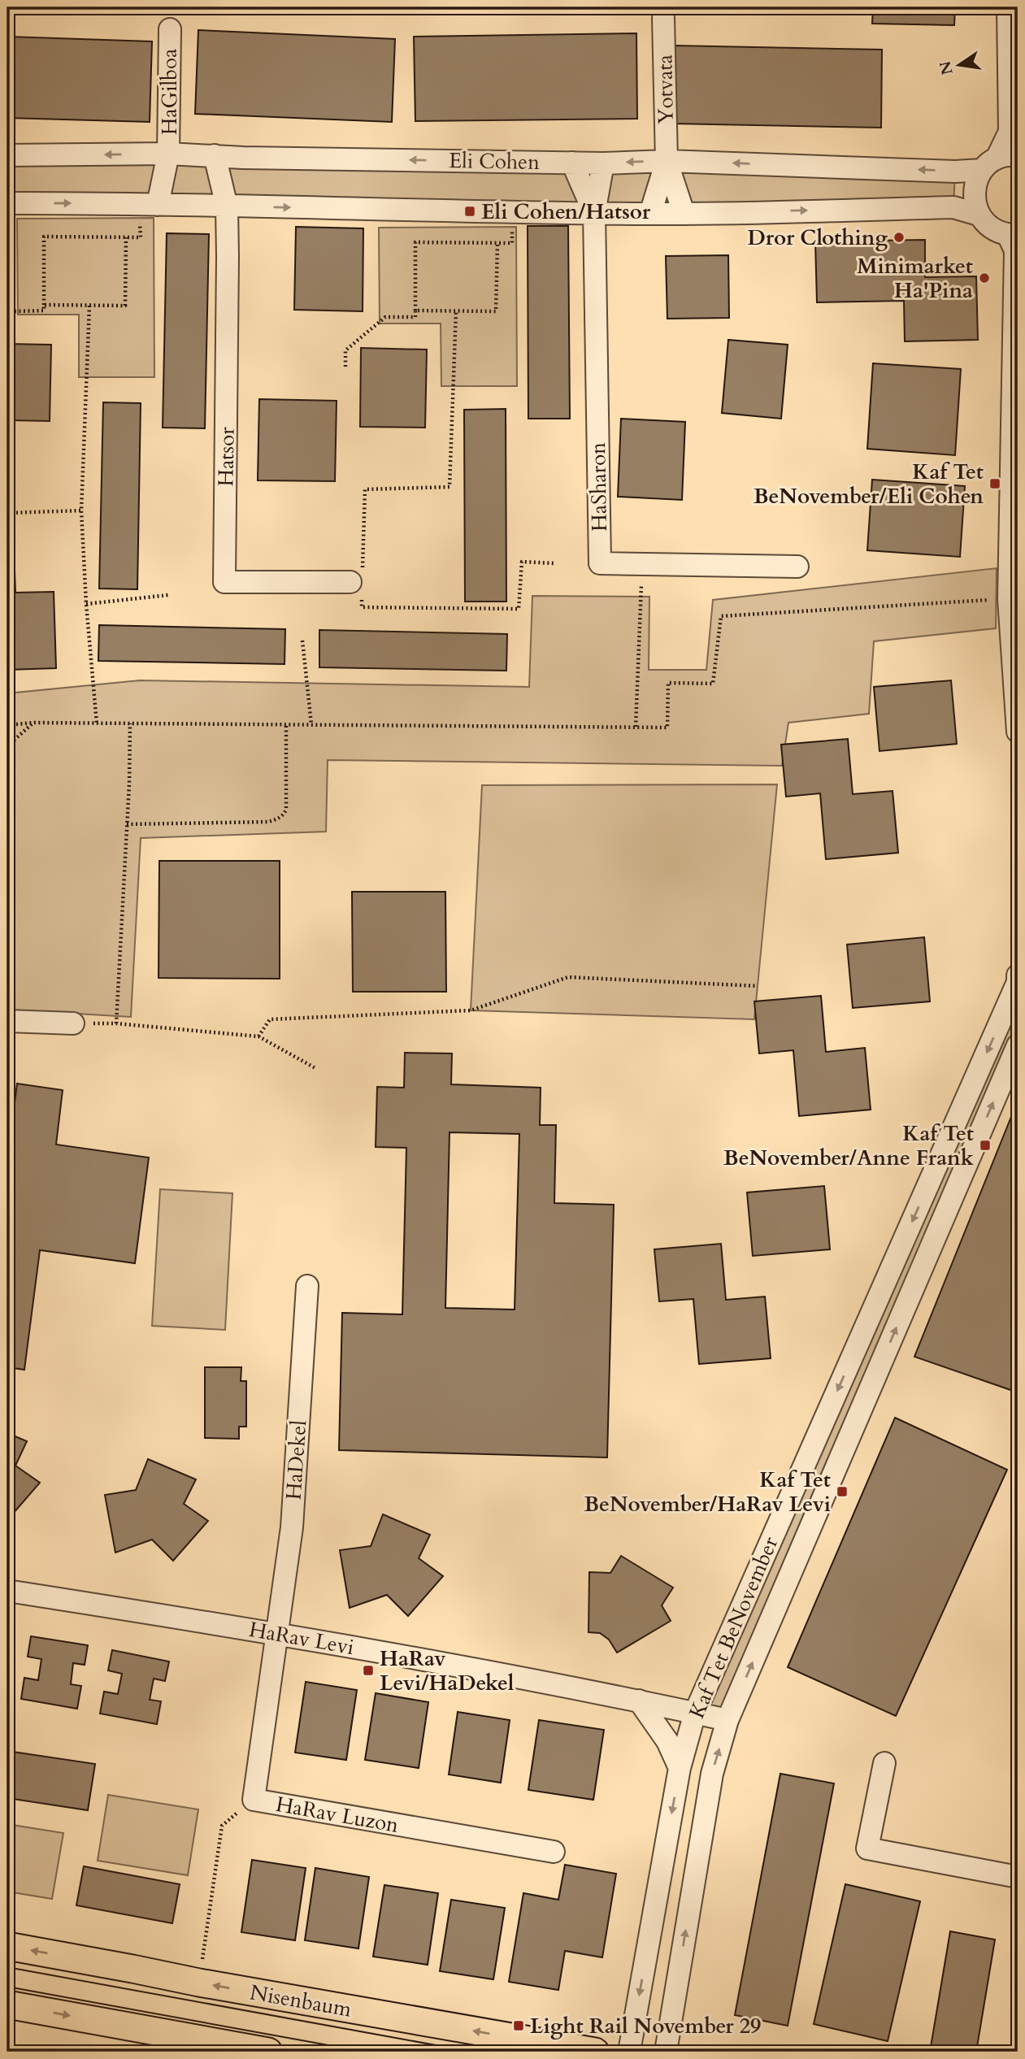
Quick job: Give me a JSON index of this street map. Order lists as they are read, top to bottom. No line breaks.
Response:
{"streets":{"main road":["Nisenbaum"],"street":["Yotvata","HaGilboa","Eli Cohen","Hatsor","HaSharon","HaDekel","Kaf Tet BeNovember","HaRav Levi","HaRav Luzon"]},"crossings":[["Yotvata","Eli Cohen"],["HaGilboa","Eli Cohen"],["Eli Cohen","Hatsor"],["Eli Cohen","HaSharon"],["HaDekel","HaRav Levi"],["HaDekel","HaRav Luzon"],["Kaf Tet BeNovember","HaRav Levi"],["HaRav Levi","HaRav Luzon"]],"places":{"transit":["Eli Cohen/Hatsor","Kaf Tet BeNovember/Eli Cohen","Kaf Tet BeNovember/Anne Frank","Kaf Tet BeNovember/HaRav Levi","HaRav Levi/HaDekel","Light Rail November 29"],"other":["Dror Clothing","Minimarket Ha'Pina"]},"north":"left"}
